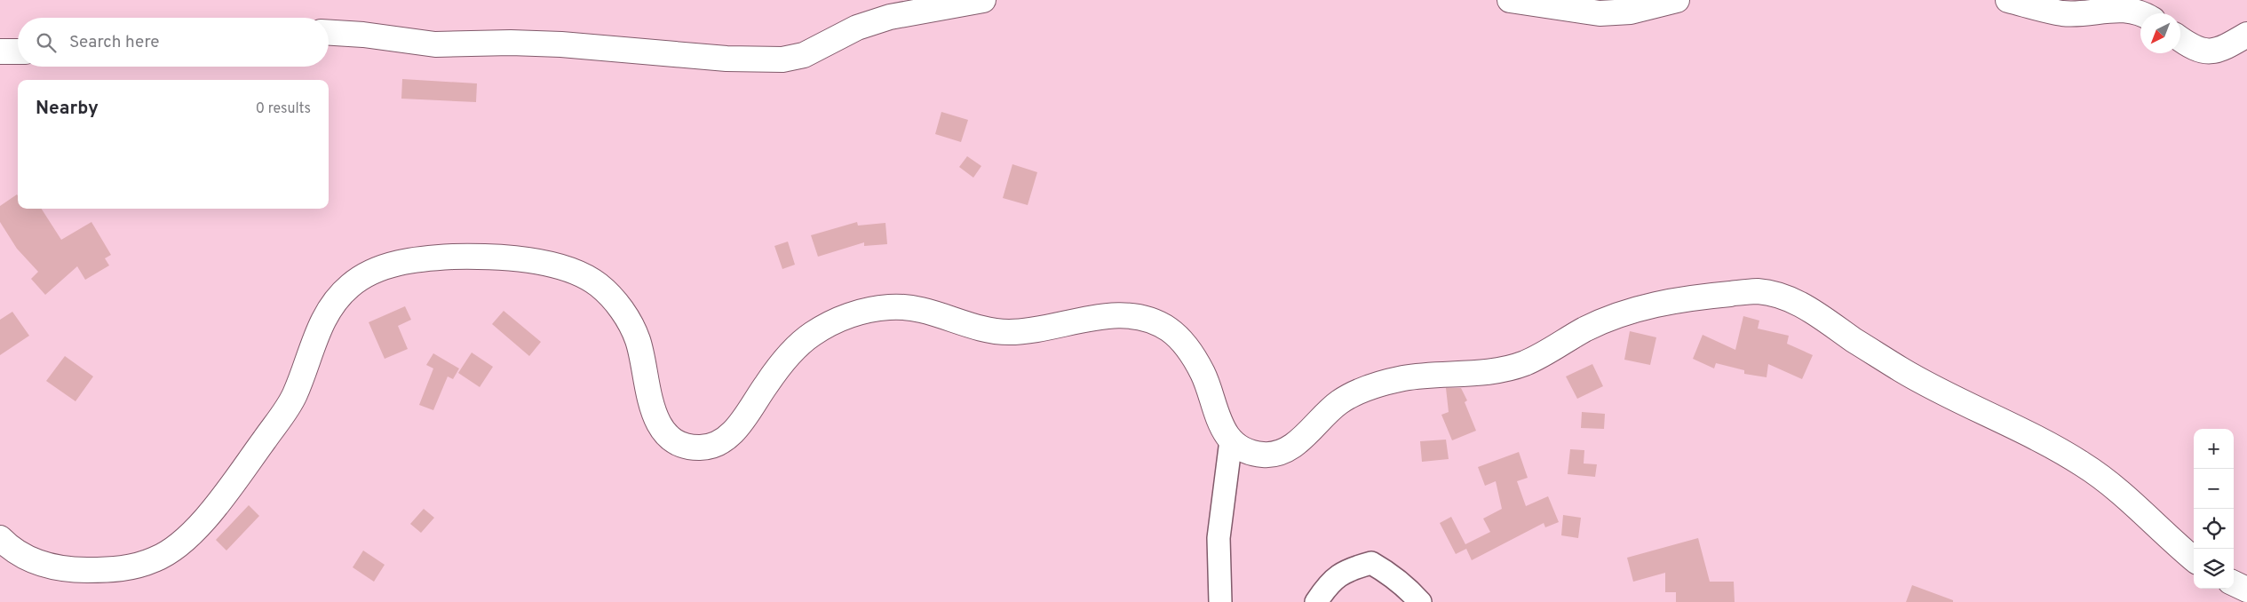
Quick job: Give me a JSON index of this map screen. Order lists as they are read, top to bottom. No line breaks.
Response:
{"north":"bottom left","page":{"search":"Search here","heading":["Nearby","0 results"],"map_buttons":["+","−"]}}
